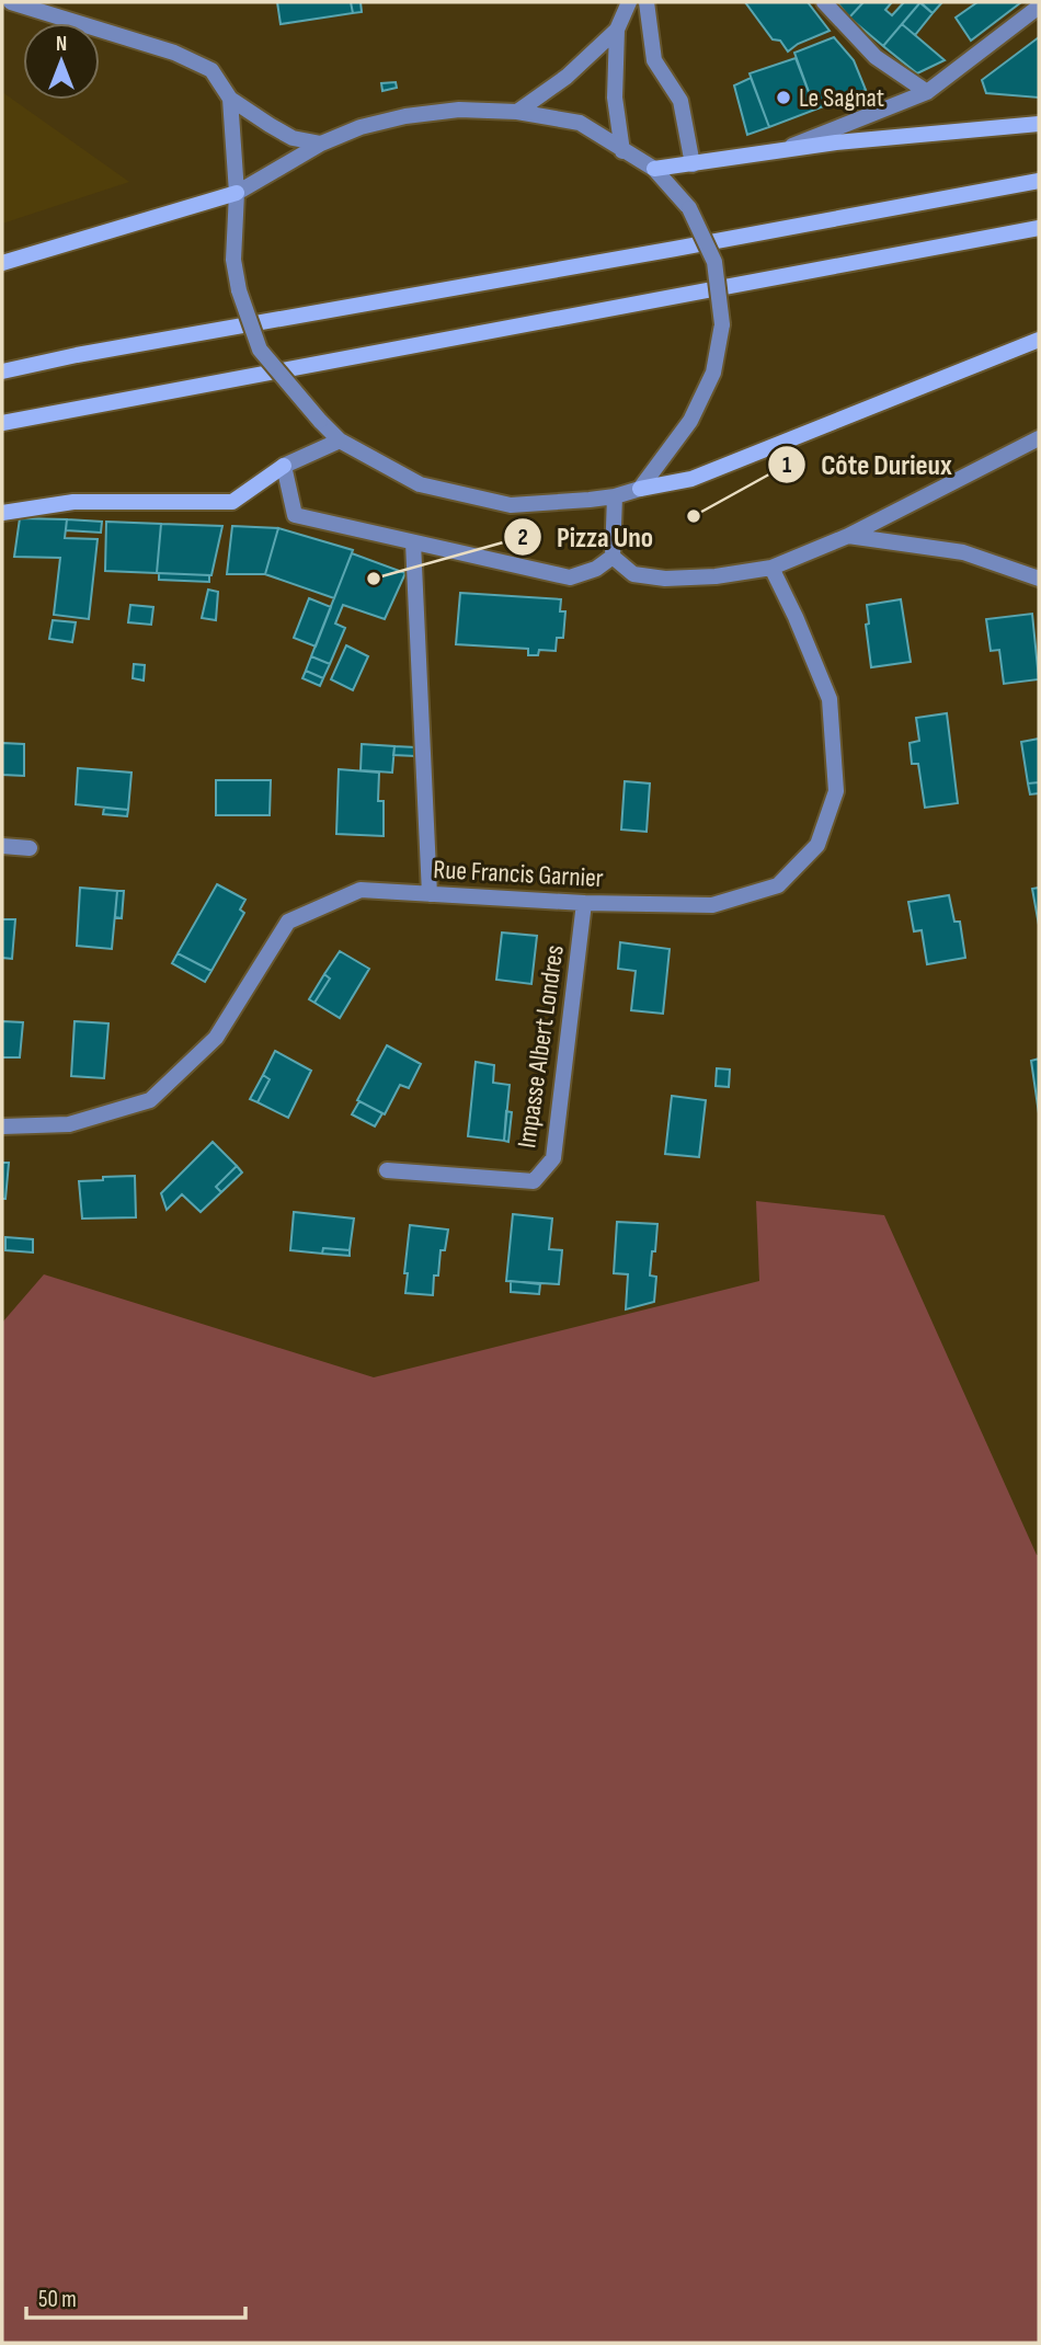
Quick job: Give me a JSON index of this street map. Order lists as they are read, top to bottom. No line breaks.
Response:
{"streets":{"street":["Rue Francis Garnier","Impasse Albert Londres"]},"crossings":[["Rue Francis Garnier","Impasse Albert Londres"]],"places":["Le Sagnat","Côte Durieux","Pizza Uno"],"scale_bar":"50 m","north":"top"}
